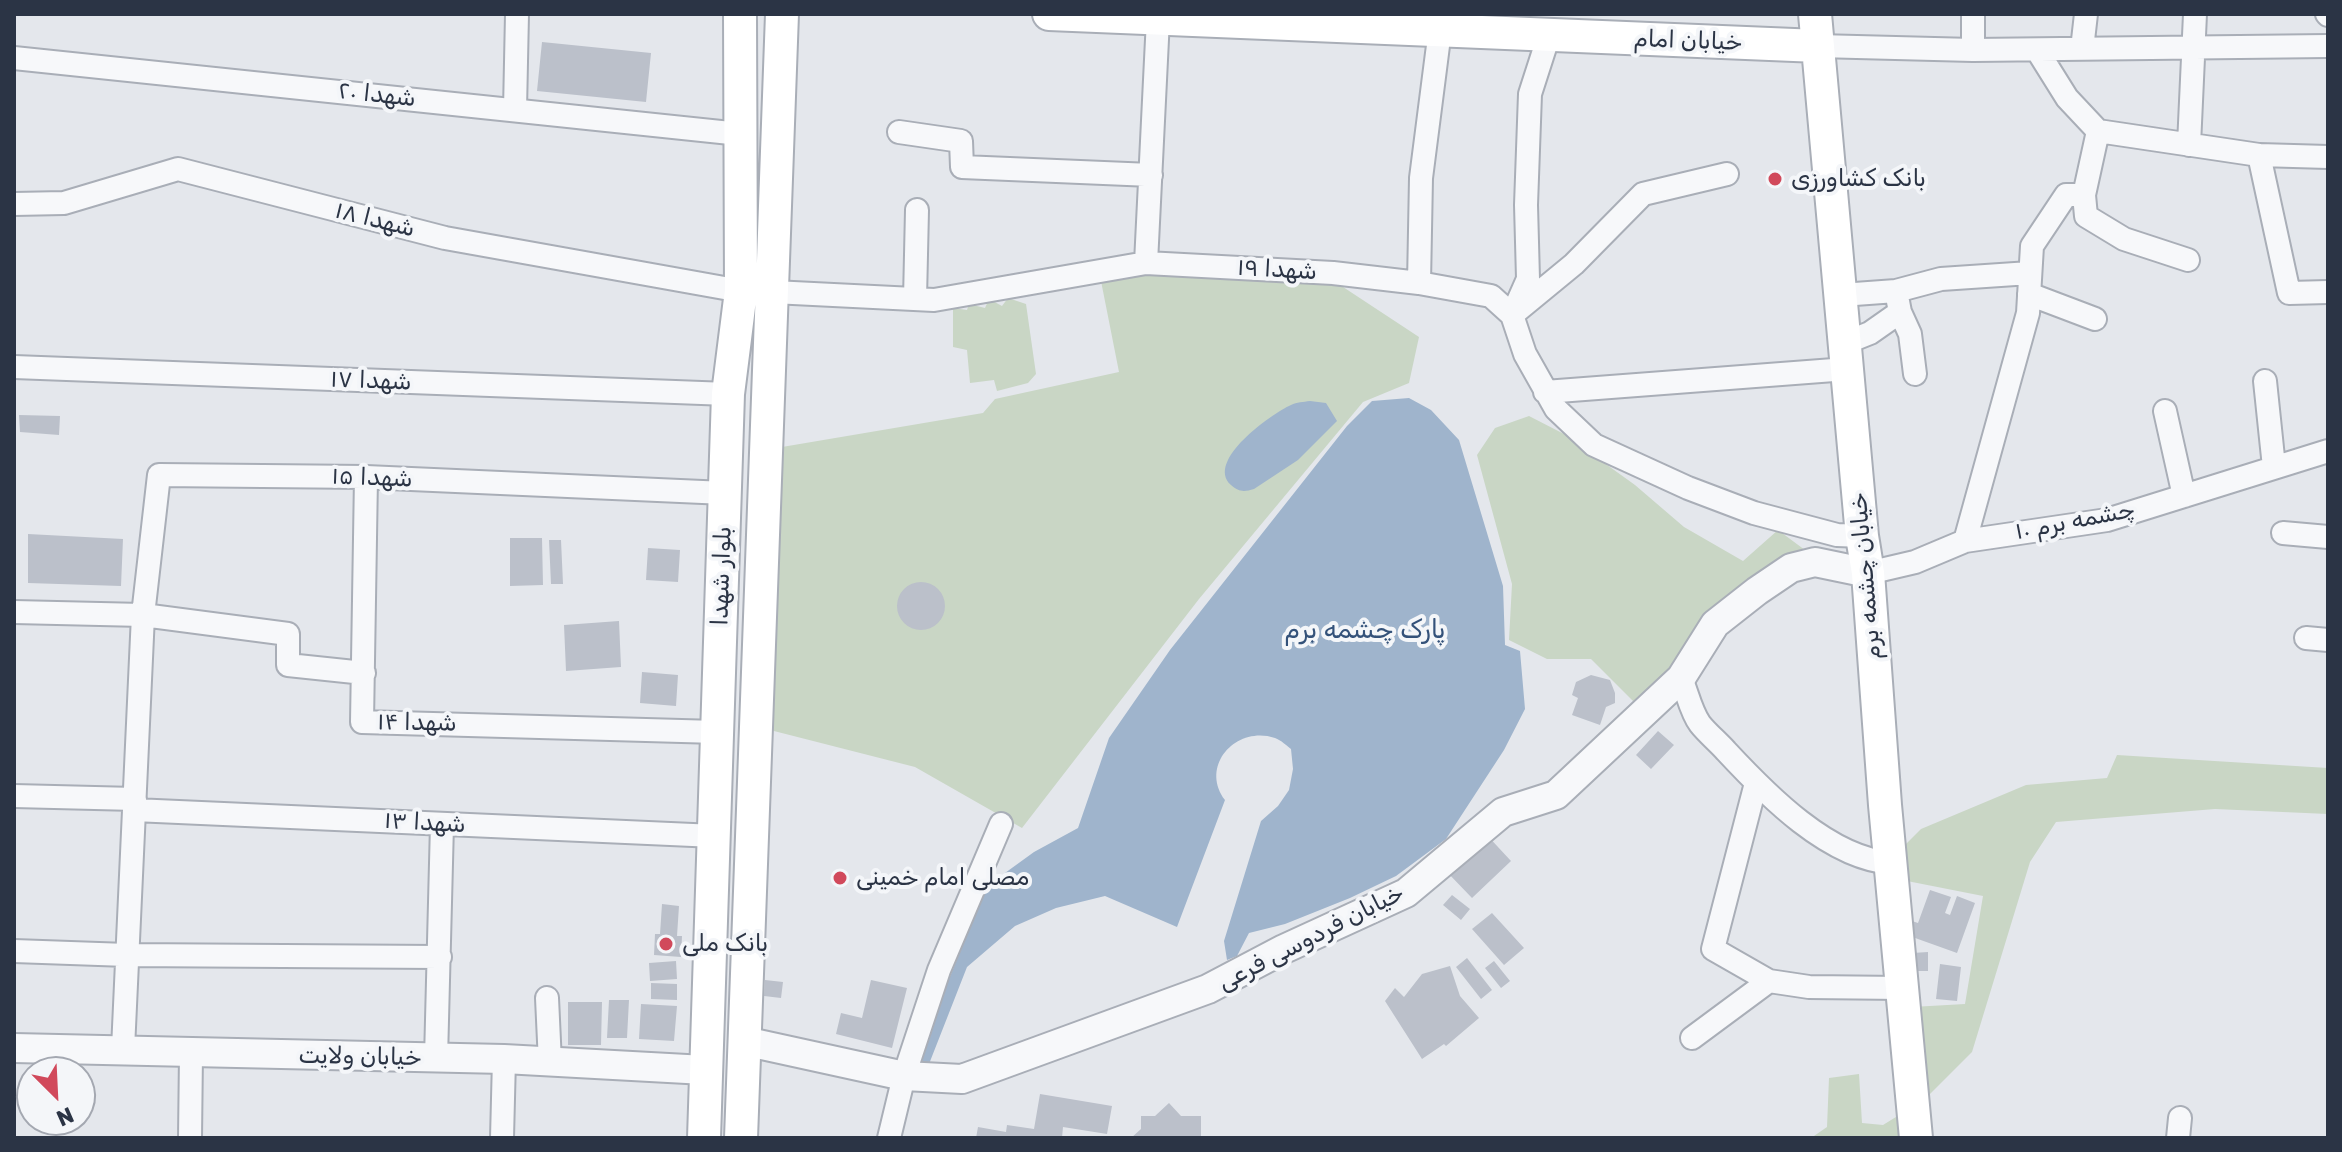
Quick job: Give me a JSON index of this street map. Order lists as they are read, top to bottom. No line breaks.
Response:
{"streets":{"main road":["خیابان امام","بلوار شهدا","خیابان چشمه برم"],"street":["شهدا ۲۰","شهدا ۱۸","شهدا ۱۹","شهدا ۱۷","شهدا ۱۵","چشمه برم ۱۰","شهدا ۱۴","شهدا ۱۳","خیابان فردوسی فرعی","خیابان ولایت"]},"crossings":[["خیابان امام","خیابان چشمه برم"],["شهدا ۲۰","بلوار شهدا"],["شهدا ۱۸","شهدا ۱۹"],["شهدا ۱۸","بلوار شهدا"],["شهدا ۱۹","بلوار شهدا"],["شهدا ۱۷","بلوار شهدا"],["شهدا ۱۵","بلوار شهدا"],["شهدا ۱۵","شهدا ۱۴"],["چشمه برم ۱۰","خیابان چشمه برم"],["چشمه برم ۱۰","خیابان فردوسی فرعی"],["بلوار شهدا","شهدا ۱۴"],["بلوار شهدا","شهدا ۱۳"],["بلوار شهدا","خیابان فردوسی فرعی"],["بلوار شهدا","خیابان ولایت"],["خیابان چشمه برم","خیابان فردوسی فرعی"]],"water":["پارک چشمه برم"],"places":["بانک کشاورزی","مصلی امام خمینی","بانک ملی"],"north":"bottom right"}
